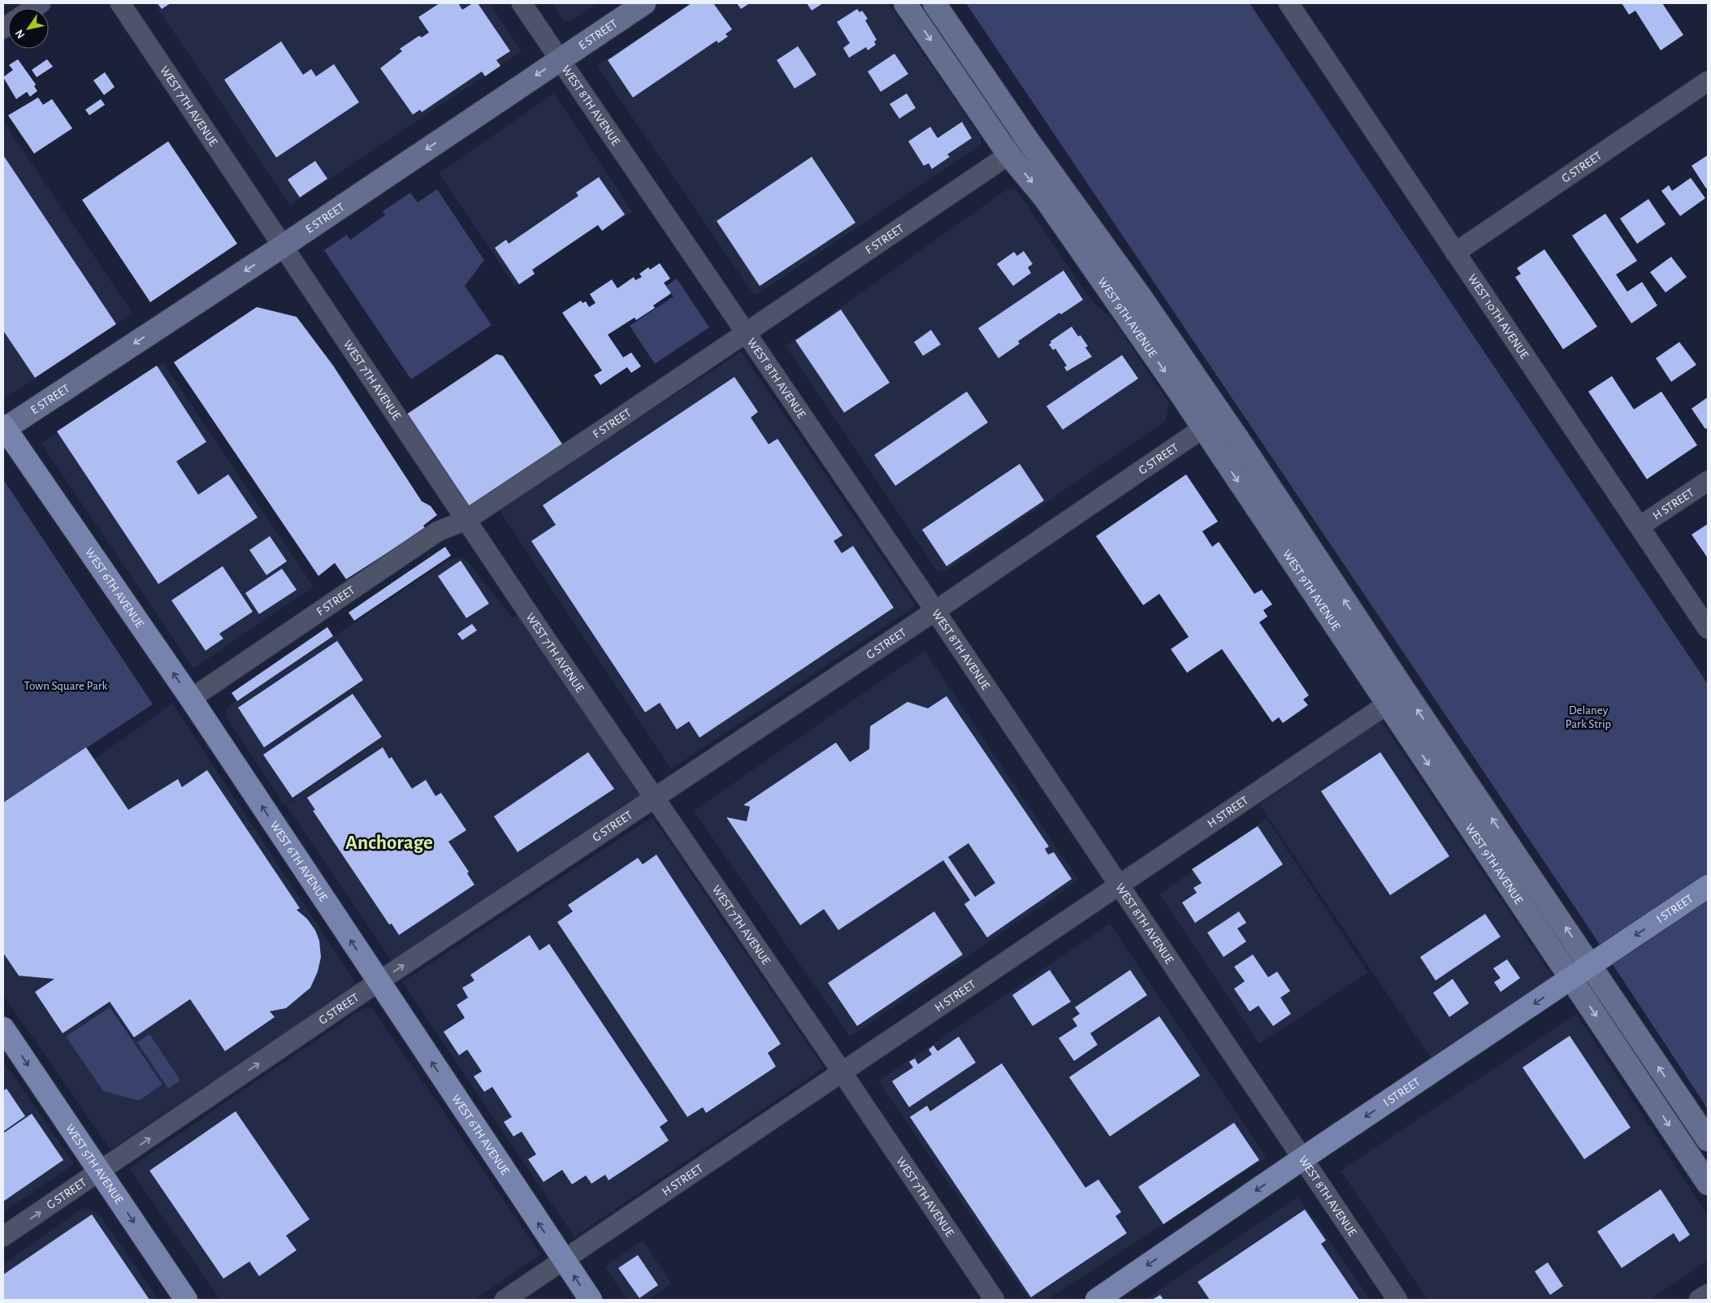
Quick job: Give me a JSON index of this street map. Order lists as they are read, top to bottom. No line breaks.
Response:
{"streets":{"main road":["WEST 6TH AVENUE","I STREET","WEST 5TH AVENUE"],"street":["E STREET","WEST 8TH AVENUE","WEST 7TH AVENUE","G STREET","F STREET","WEST 10TH AVENUE","WEST 9TH AVENUE","H STREET"]},"crossings":[["E STREET","WEST 8TH AVENUE"],["E STREET","WEST 7TH AVENUE"],["E STREET","WEST 6TH AVENUE"],["WEST 8TH AVENUE","G STREET"],["WEST 8TH AVENUE","F STREET"],["WEST 8TH AVENUE","H STREET"],["WEST 8TH AVENUE","I STREET"],["WEST 7TH AVENUE","G STREET"],["WEST 7TH AVENUE","F STREET"],["WEST 7TH AVENUE","H STREET"],["G STREET","WEST 10TH AVENUE"],["G STREET","WEST 9TH AVENUE"],["G STREET","WEST 6TH AVENUE"],["G STREET","WEST 5TH AVENUE"],["F STREET","WEST 9TH AVENUE"],["F STREET","WEST 6TH AVENUE"],["WEST 10TH AVENUE","H STREET"],["WEST 9TH AVENUE","H STREET"],["WEST 9TH AVENUE","I STREET"],["H STREET","WEST 6TH AVENUE"]],"one_way":["E STREET","G STREET","WEST 6TH AVENUE","I STREET","WEST 5TH AVENUE"],"districts":["Anchorage"],"parks":["Town Square Park","Delaney Park Strip"],"north":"bottom left"}
